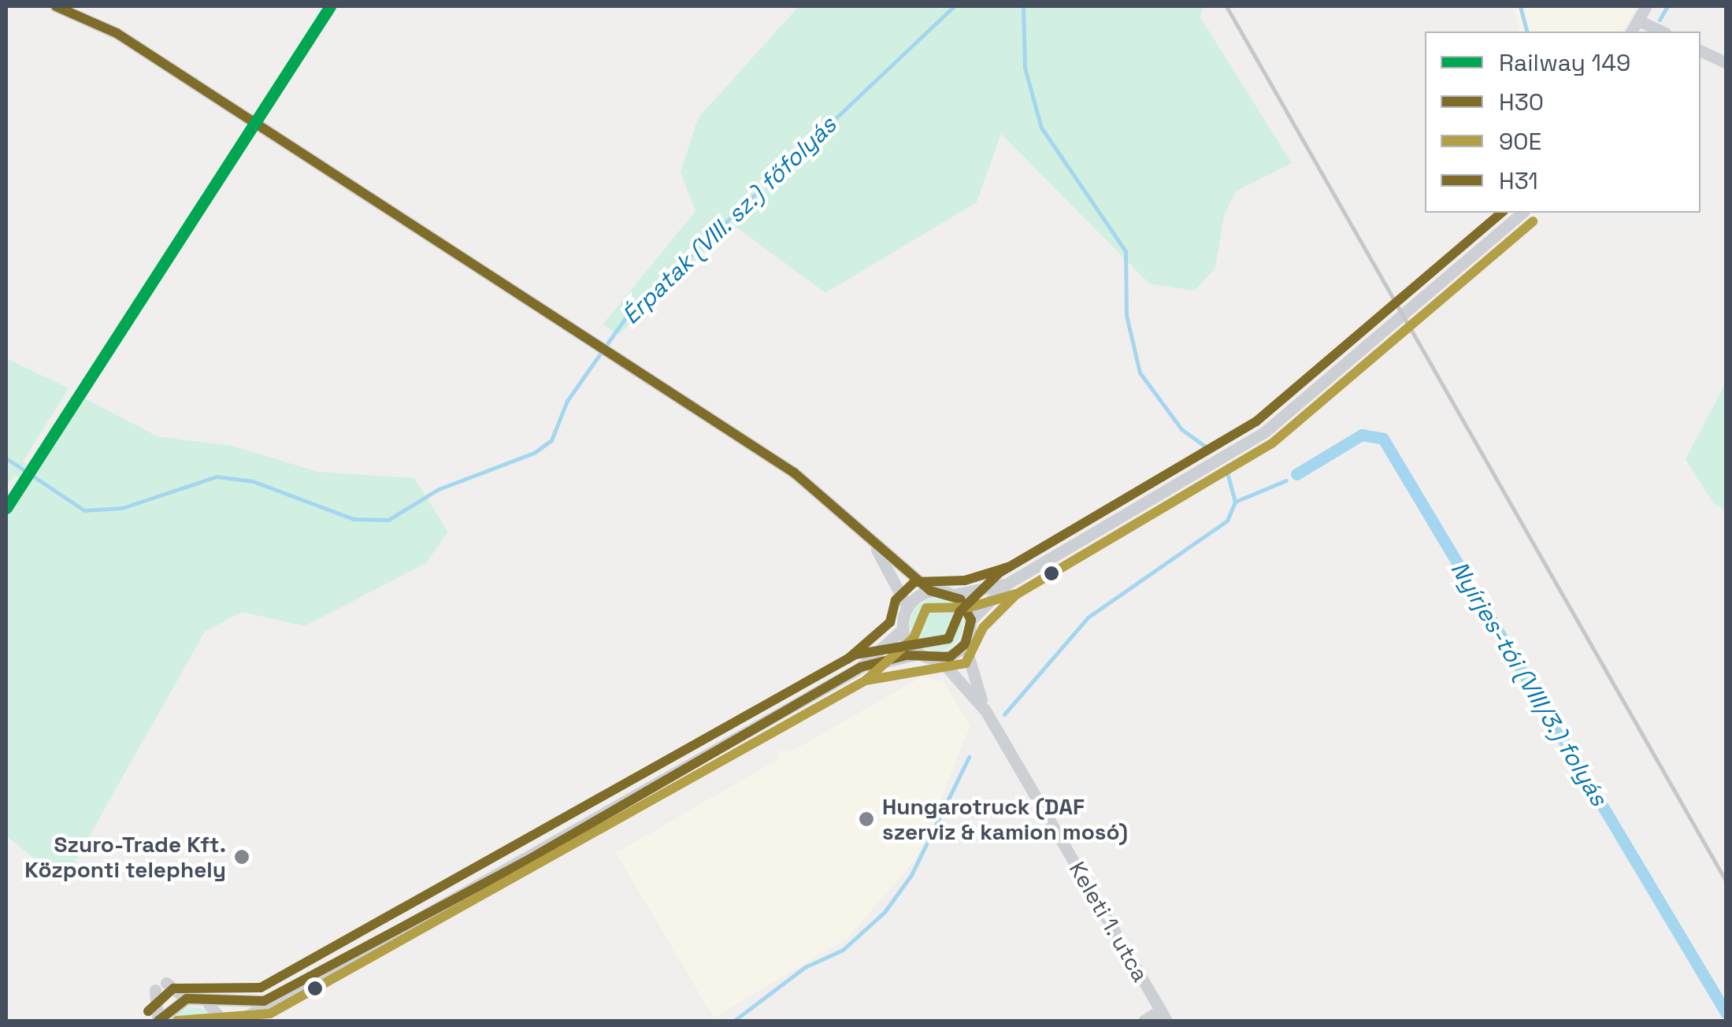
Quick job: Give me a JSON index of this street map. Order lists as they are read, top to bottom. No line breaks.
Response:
{"streets":{"street":["Keleti 1. utca"]},"water":["Érpatak (VIII. sz.) főfolyás","Nyírjes-tói (VIII/3.) folyás"],"places":["Hungarotruck (DAF szerviz & kamion mosó)","Szuro-Trade Kft. Központi telephely"],"lines":["rail line 149","transit line H30","transit line H31","transit line 90E"],"legend":["Railway 149","H30","90E","H31"]}
